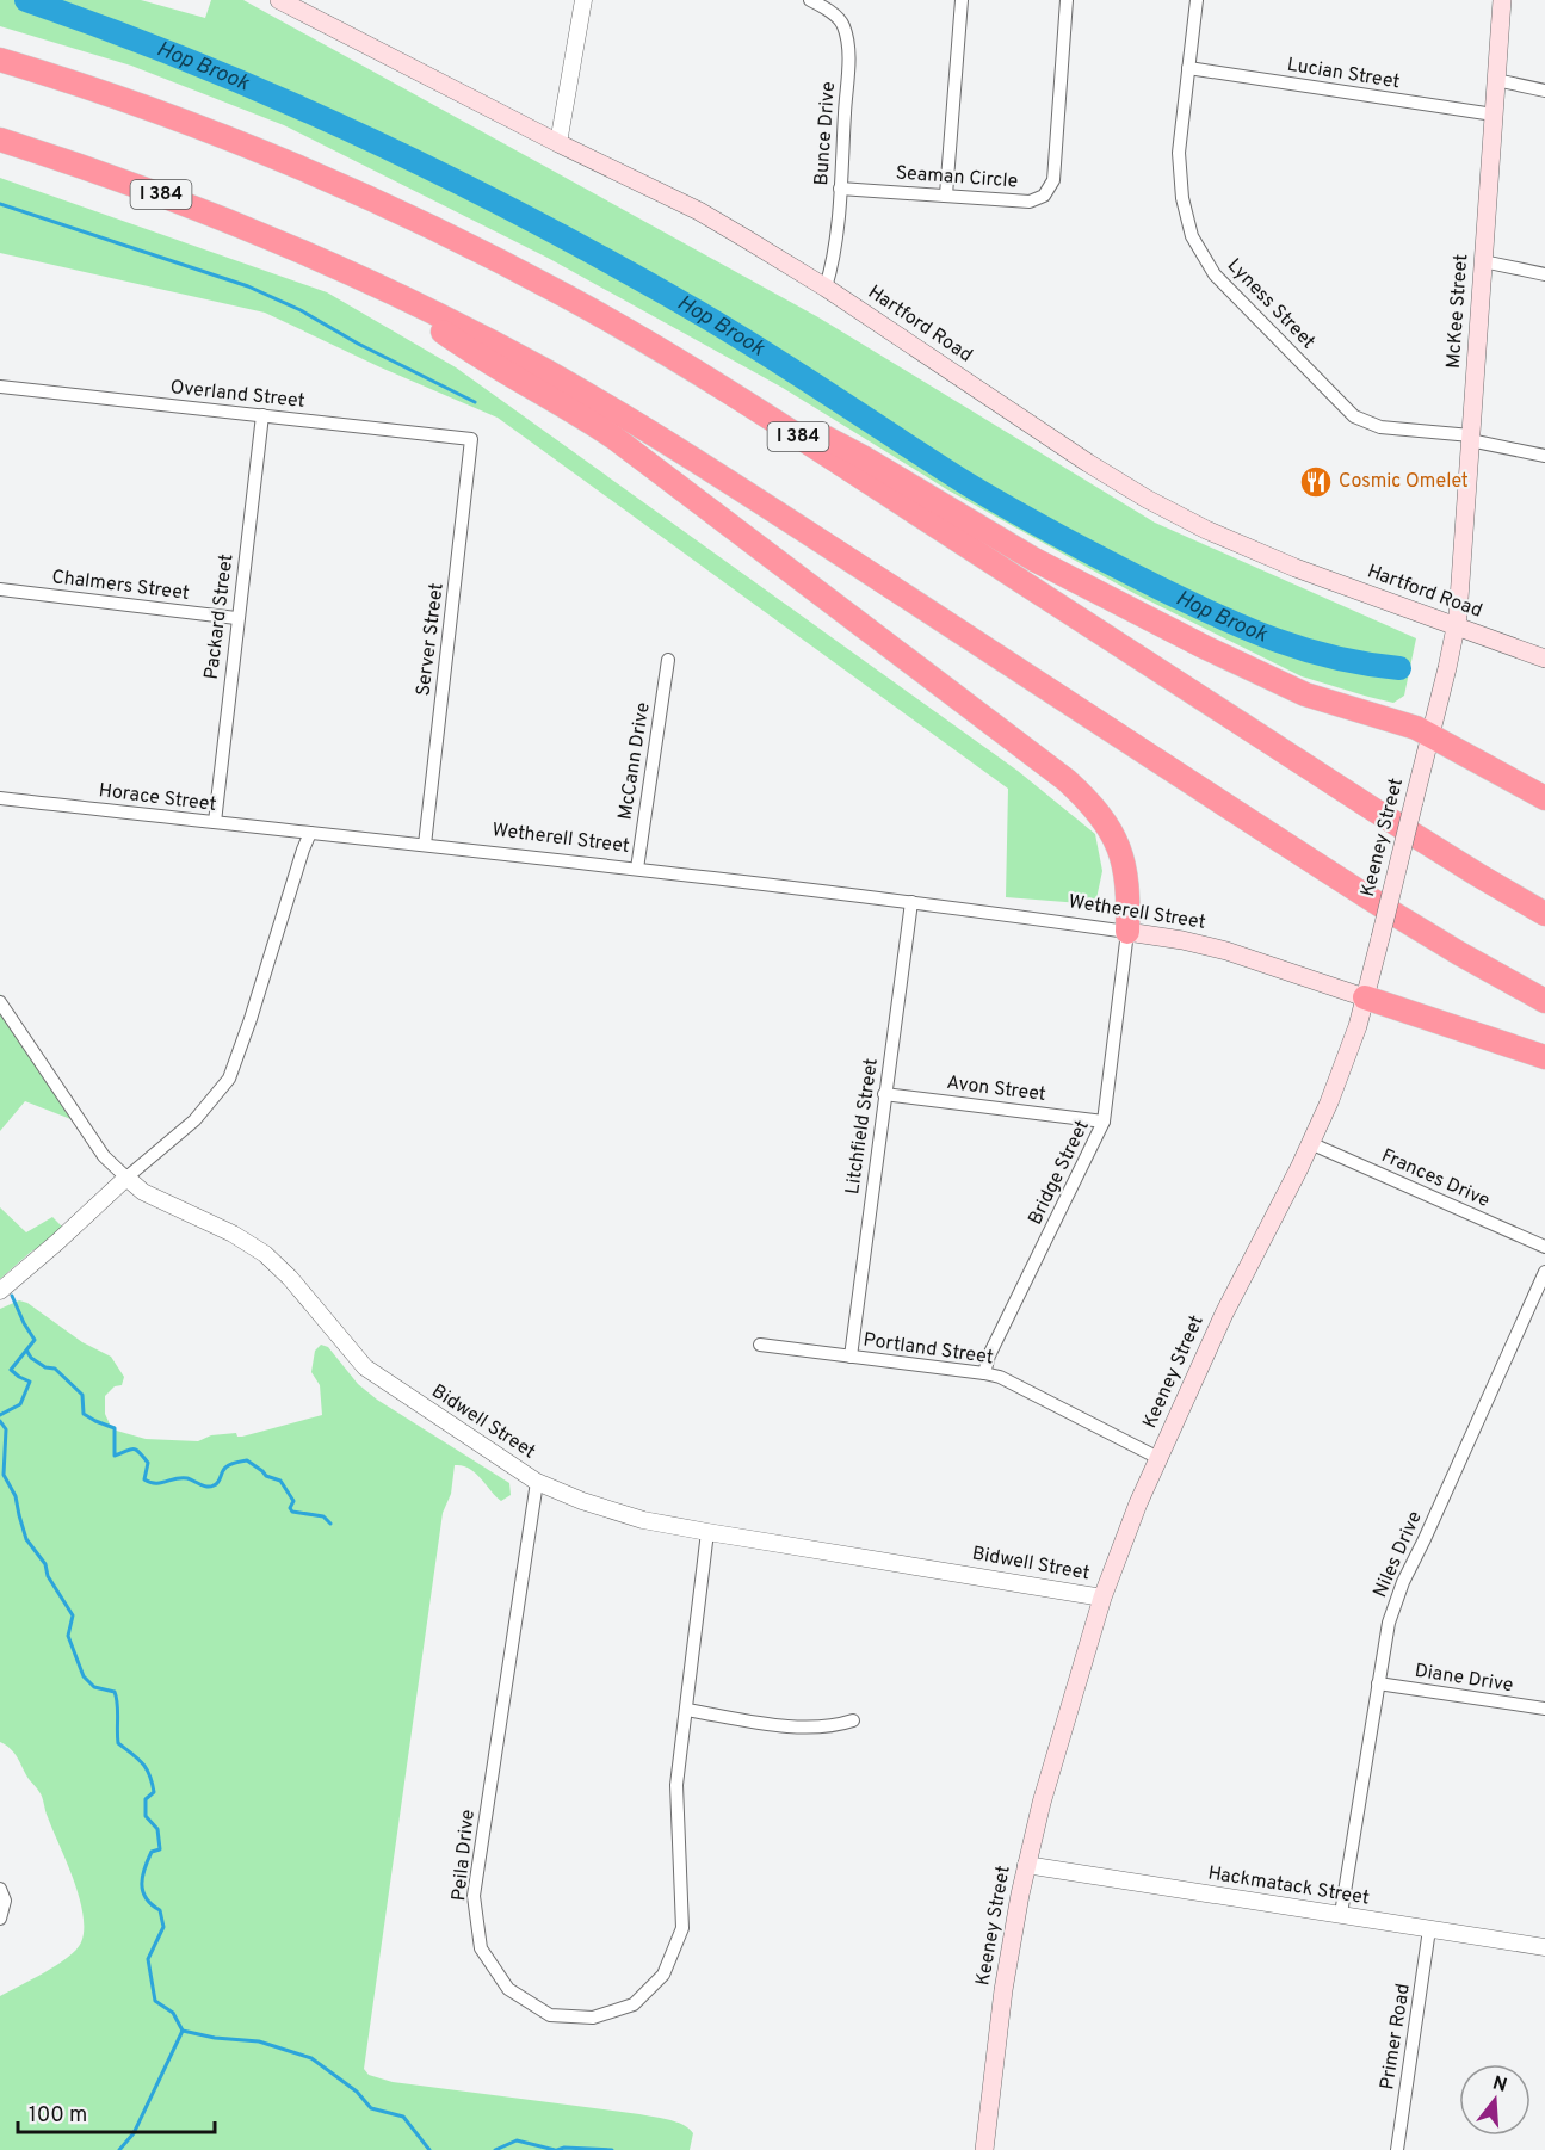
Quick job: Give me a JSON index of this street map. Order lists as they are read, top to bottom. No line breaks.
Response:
{"streets":{"highway":["I 384"],"main road":["McKee Street","Hartford Road","Keeney Street","Wetherell Street"],"street":["Lucian Street","Bunce Drive","Seaman Circle","Lyness Street","Overland Street","Chalmers Street","Packard Street","Server Street","McCann Drive","Horace Street","Avon Street","Litchfield Street","Bridge Street","Frances Drive","Portland Street","Bidwell Street","Niles Drive","Diane Drive","Peila Drive","Hackmatack Street","Primer Road"]},"crossings":[["Lucian Street","Lyness Street"],["Lucian Street","McKee Street"],["Bunce Drive","Seaman Circle"],["Bunce Drive","Hartford Road"],["Lyness Street","McKee Street"],["McKee Street","Hartford Road"],["McKee Street","Keeney Street"],["Hartford Road","Keeney Street"],["Overland Street","Packard Street"],["Overland Street","Server Street"],["Chalmers Street","Packard Street"],["Packard Street","Horace Street"],["Server Street","Wetherell Street"],["McCann Drive","Wetherell Street"],["Horace Street","Wetherell Street"],["Keeney Street","Wetherell Street"],["Keeney Street","Frances Drive"],["Keeney Street","Portland Street"],["Keeney Street","Bidwell Street"],["Keeney Street","Hackmatack Street"],["Wetherell Street","Litchfield Street"],["Wetherell Street","Bridge Street"],["Avon Street","Litchfield Street"],["Avon Street","Bridge Street"],["Litchfield Street","Portland Street"],["Bridge Street","Portland Street"],["Bidwell Street","Peila Drive"],["Niles Drive","Diane Drive"],["Niles Drive","Hackmatack Street"],["Hackmatack Street","Primer Road"]],"water":["Hop Brook"],"places":{"restaurant":["Cosmic Omelet"]},"scale_bar":"100 m","north":"top"}
